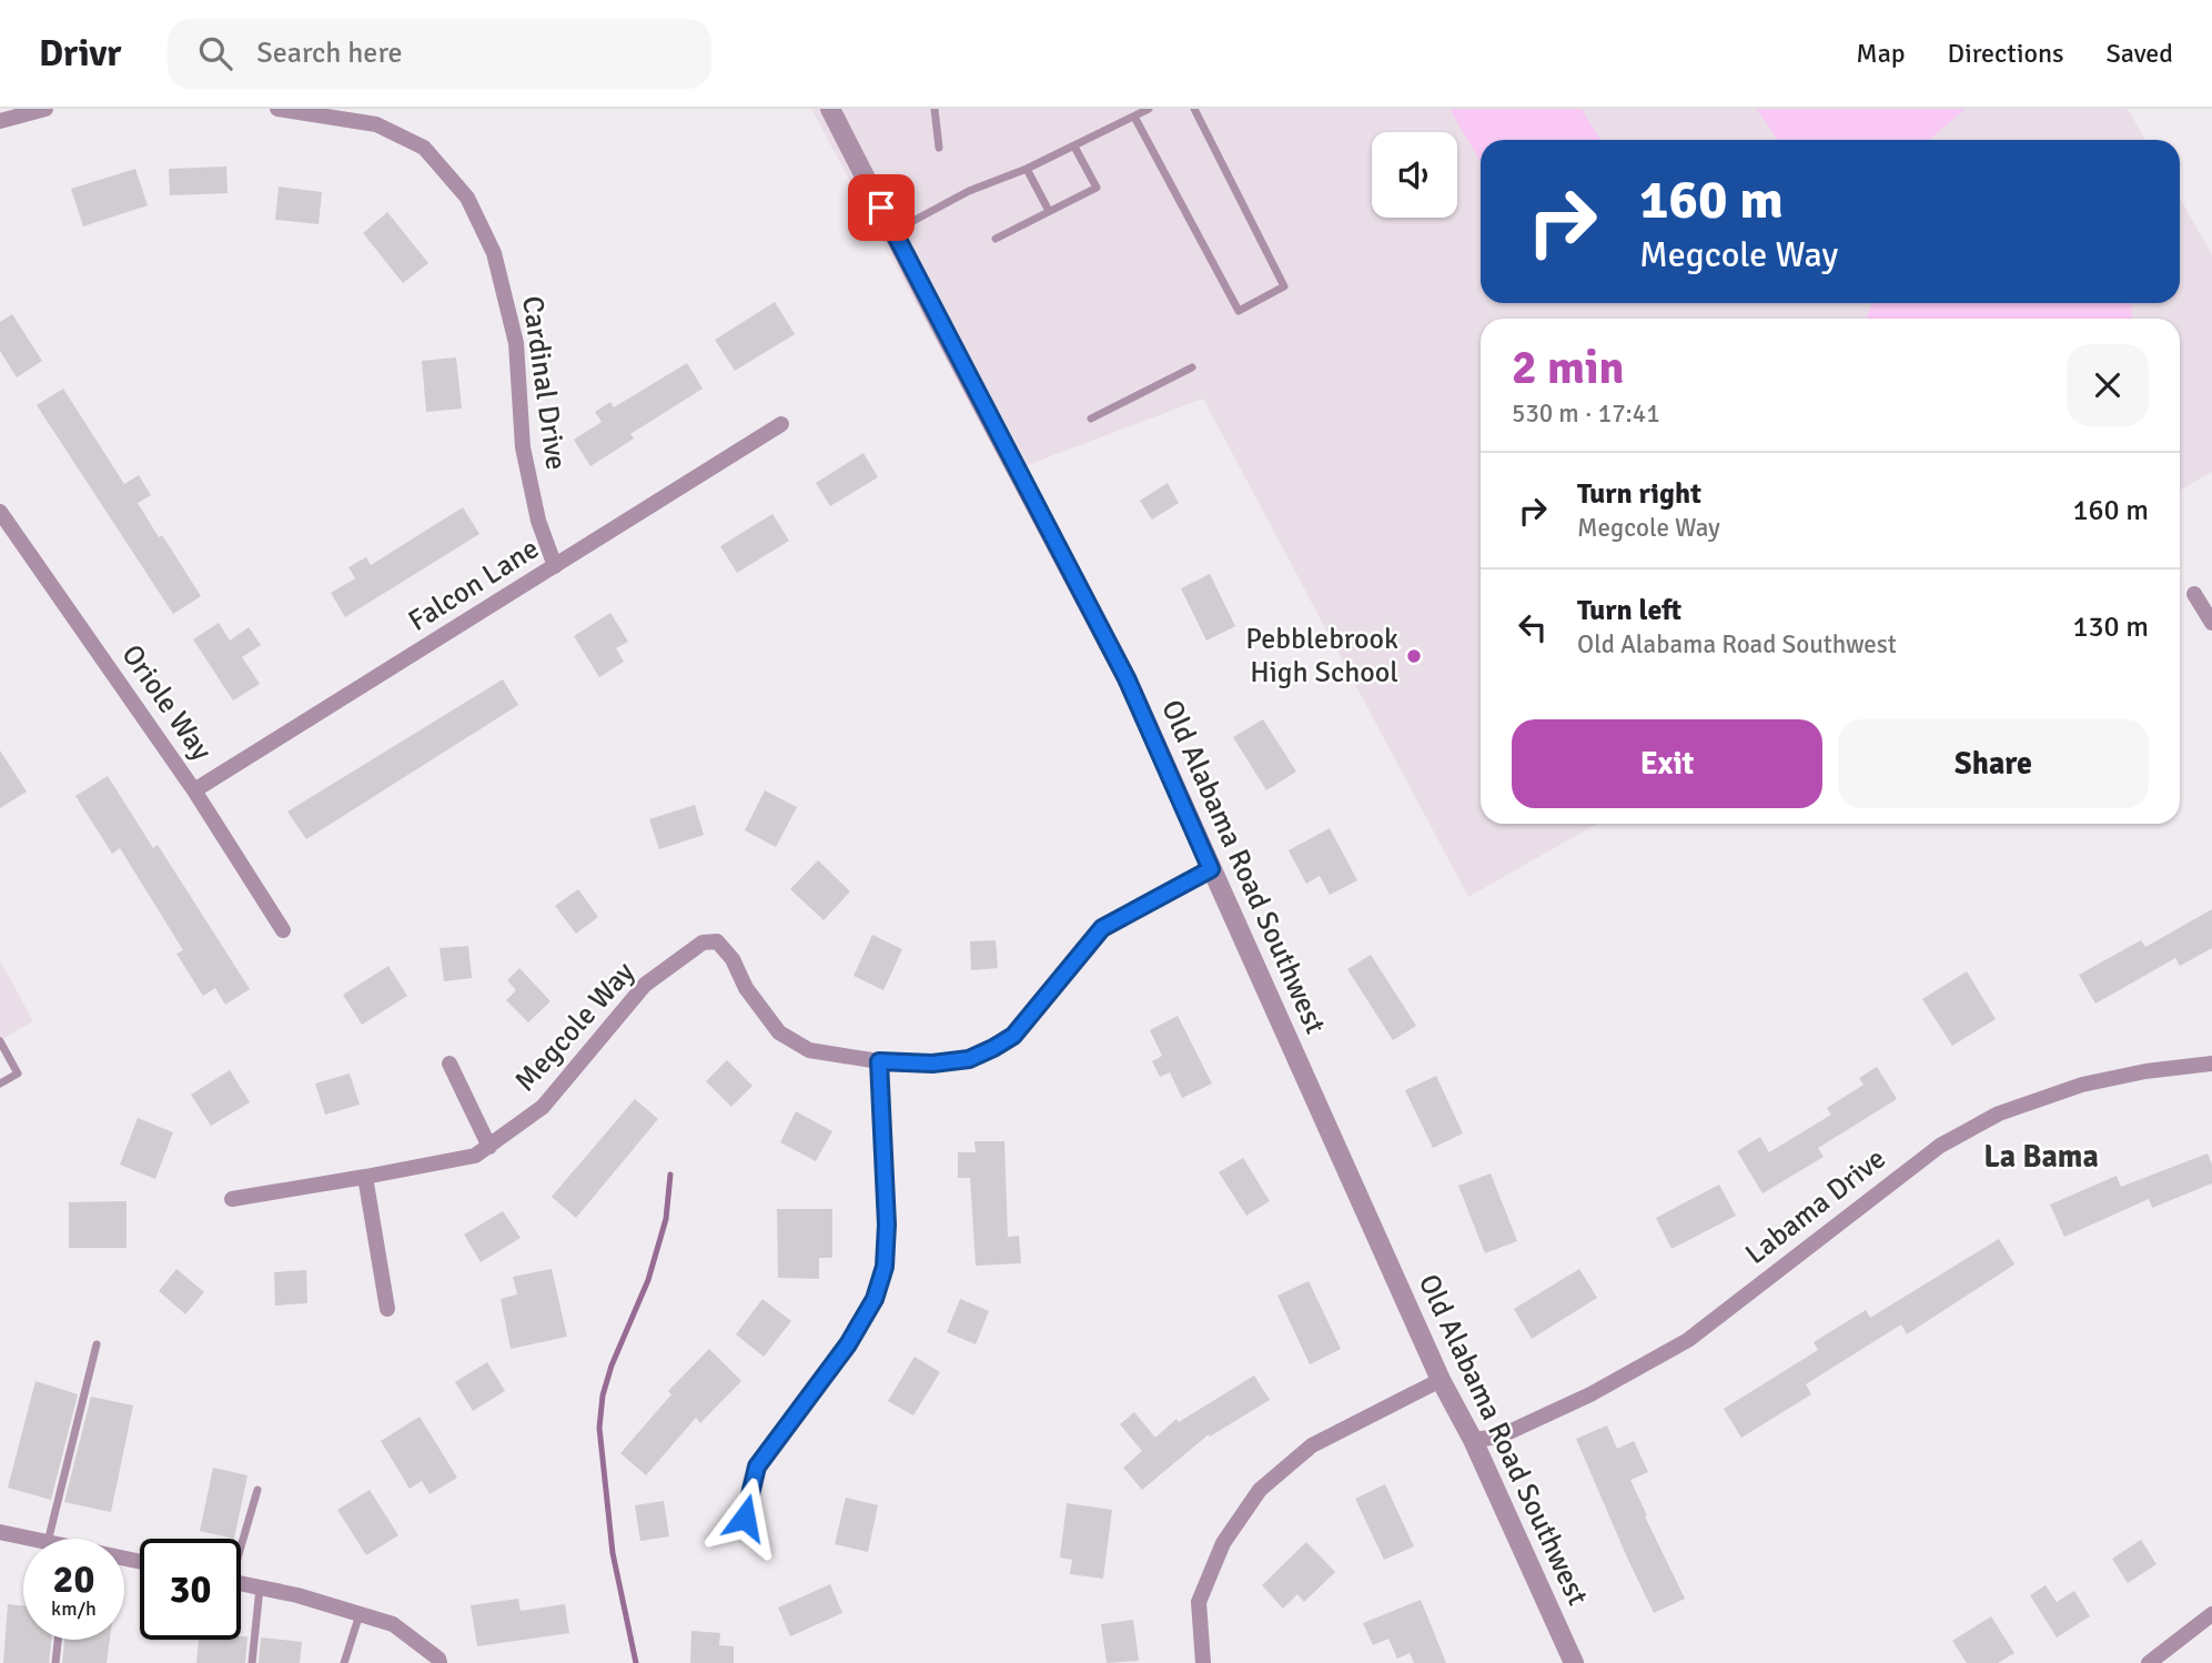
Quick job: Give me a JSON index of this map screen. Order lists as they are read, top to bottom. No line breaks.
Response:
{"streets":{"street":["Cardinal Drive","Falcon Lane","Oriole Way","Old Alabama Road Southwest","Megcole Way","Labama Drive"]},"crossings":[["Cardinal Drive","Falcon Lane"],["Falcon Lane","Oriole Way"],["Old Alabama Road Southwest","Megcole Way"],["Old Alabama Road Southwest","Labama Drive"]],"districts":["La Bama"],"places":["Pebblebrook High School"],"page":{"header":"Drivr","search":"Search here","nav":["Map","Directions","Saved"],"turn":["160 m","Megcole Way"],"heading":["2 min","530 m · 17:41"],"list":[{"name":"Turn right","note":"Megcole Way","value":"160 m"},{"name":"Turn left","note":"Old Alabama Road Southwest","value":"130 m"}],"buttons":["Exit","Share"],"speed":"20 km/h","limit":"30"}}
